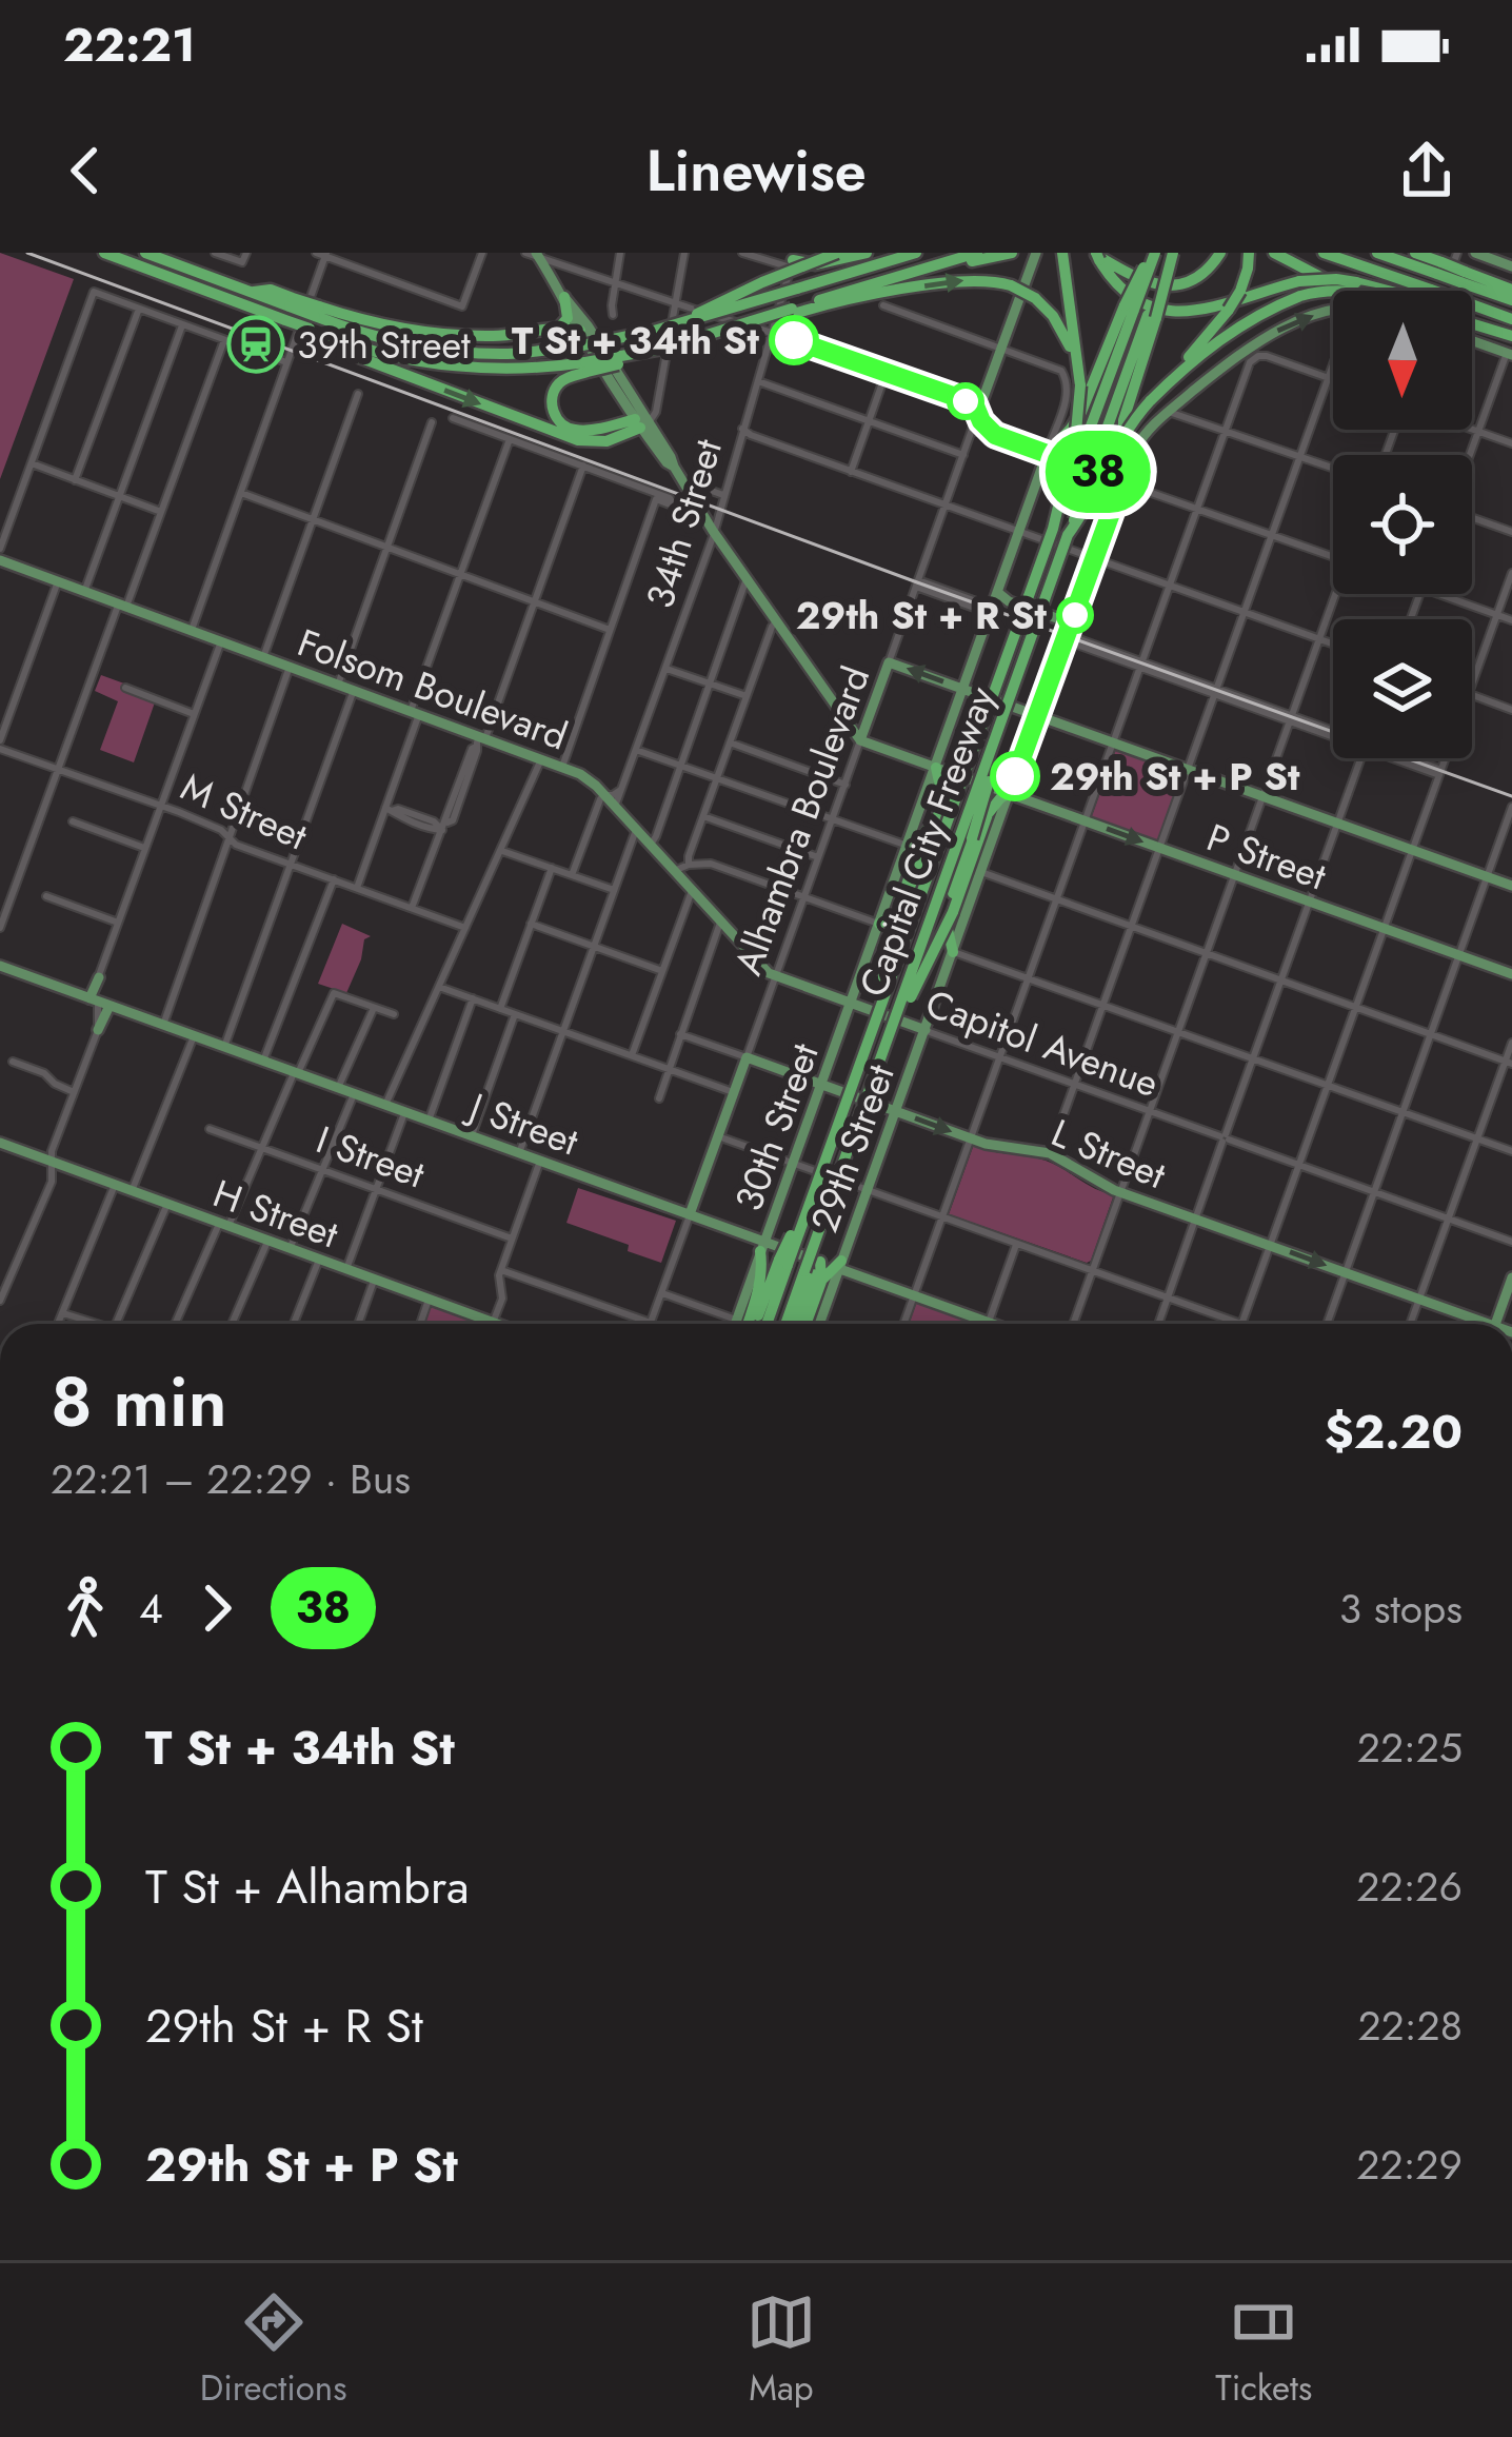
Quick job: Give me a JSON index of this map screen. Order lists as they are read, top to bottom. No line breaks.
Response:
{"streets":{"highway":["Capital City Freeway"],"main road":["Folsom Boulevard","Alhambra Boulevard","P Street","Capitol Avenue","J Street","30th Street","29th Street","L Street","H Street"],"street":["34th Street","M Street","I Street"]},"crossings":[["34th Street","Folsom Boulevard"],["Folsom Boulevard","Alhambra Boulevard"],["Folsom Boulevard","Capitol Avenue"],["Alhambra Boulevard","P Street"],["Alhambra Boulevard","Capitol Avenue"],["Alhambra Boulevard","J Street"],["Alhambra Boulevard","30th Street"],["Alhambra Boulevard","L Street"],["P Street","30th Street"],["Capitol Avenue","30th Street"],["Capitol Avenue","29th Street"],["J Street","30th Street"],["30th Street","L Street"],["29th Street","L Street"]],"places":{"other":["T St + 34th St","29th St + R St","29th St + P St"],"station":["39th Street"]},"lines":["bus line 38"],"north":"bottom","page":{"status":"22:21","header":"Linewise","on_map":"38","heading":["8 min","22:21 – 22:29 · Bus","$2.20"],"legs":["4","38","3 stops"],"list":[{"name":"T St + 34th St","value":"22:25"},{"name":"T St + Alhambra","value":"22:26"},{"name":"29th St + R St","value":"22:28"},{"name":"29th St + P St","value":"22:29"}],"tabs":["Directions","Map","Tickets"]}}
